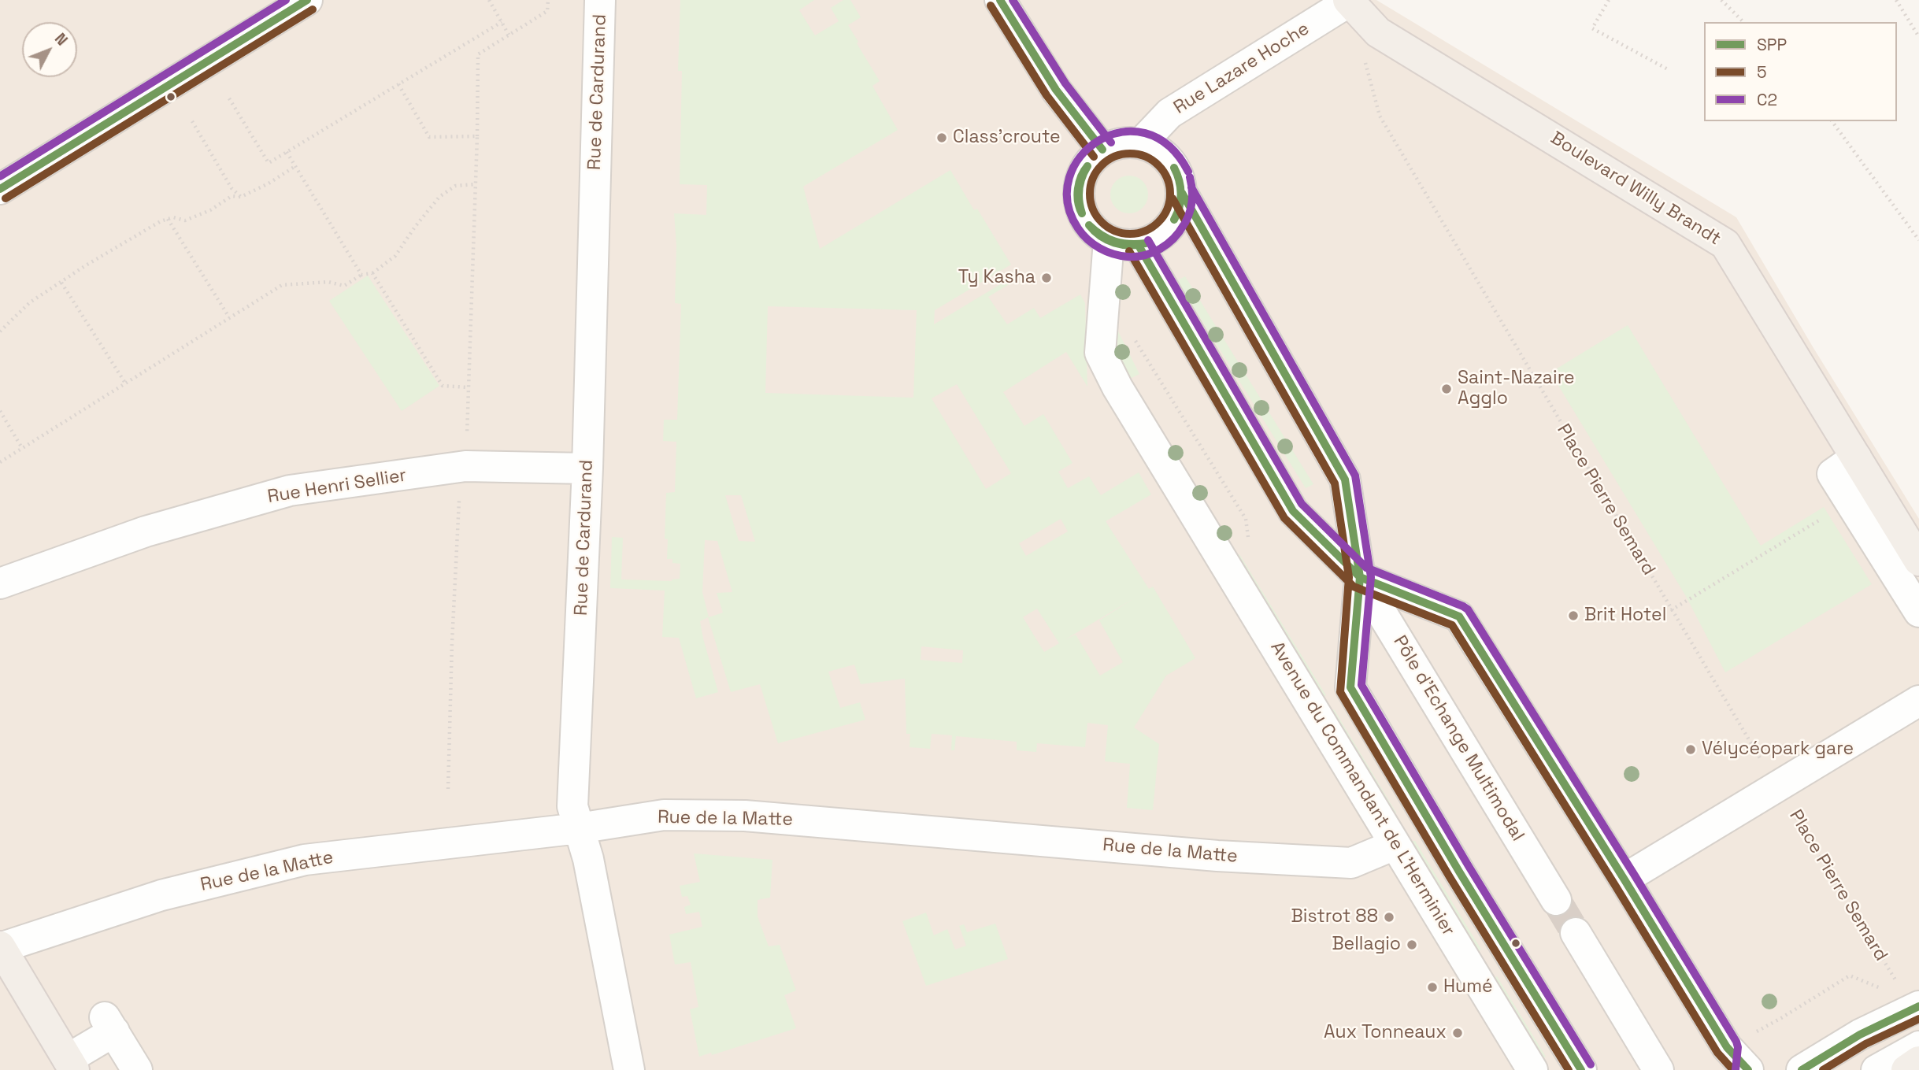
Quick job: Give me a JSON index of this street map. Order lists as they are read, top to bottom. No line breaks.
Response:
{"streets":{"main road":["Boulevard Willy Brandt"],"street":["Rue Lazare Hoche","Rue de Cardurand","Rue Henri Sellier","Pôle d'Echange Multimodal","Avenue du Commandant de L'Herminier","Rue de la Matte"],"path":["Place Pierre Semard"]},"crossings":[["Rue Lazare Hoche","Boulevard Willy Brandt"],["Rue Lazare Hoche","Avenue du Commandant de L'Herminier"],["Rue de Cardurand","Rue Henri Sellier"],["Rue de Cardurand","Rue de la Matte"],["Avenue du Commandant de L'Herminier","Rue de la Matte"]],"places":["Class'croute","Ty Kasha","Saint-Nazaire Agglo","Brit Hotel","Vélycéopark gare","Bistrot 88","Bellagio","Humé","Aux Tonneaux"],"lines":["transit line SPP","transit line C2","transit line 5"],"legend":["SPP","5","C2"],"north":"top right"}
